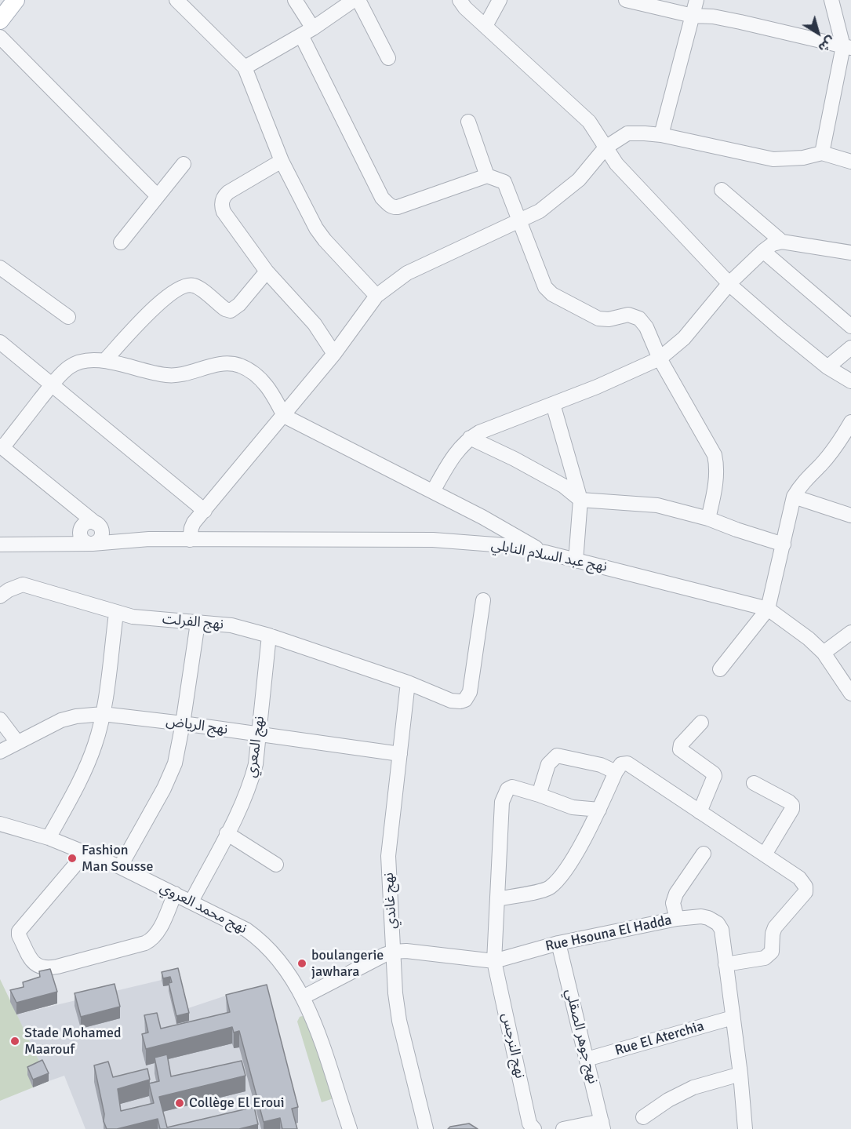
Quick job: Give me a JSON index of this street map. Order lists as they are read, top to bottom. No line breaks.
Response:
{"streets":{"street":["نهج عبد السلام النابلي","نهج الفرلت","نهج الرياض","نهج المعري","نهج غاندي","نهج محمد العروي","Rue Hsouna El Hadda","نهج جوهر الصقلي","Rue El Aterchia","نهج النرجس"]},"crossings":[["نهج الفرلت","نهج المعري"],["نهج الفرلت","نهج غاندي"],["نهج الرياض","نهج المعري"],["نهج الرياض","نهج غاندي"],["نهج المعري","نهج محمد العروي"],["نهج غاندي","Rue Hsouna El Hadda"],["نهج محمد العروي","Rue Hsouna El Hadda"],["Rue Hsouna El Hadda","نهج جوهر الصقلي"],["Rue Hsouna El Hadda","Rue El Aterchia"],["Rue Hsouna El Hadda","نهج النرجس"],["نهج جوهر الصقلي","Rue El Aterchia"]],"places":["Fashion Man Sousse","boulangerie jawhara","Stade Mohamed Maarouf","Collège El Eroui"],"north":"bottom right"}
